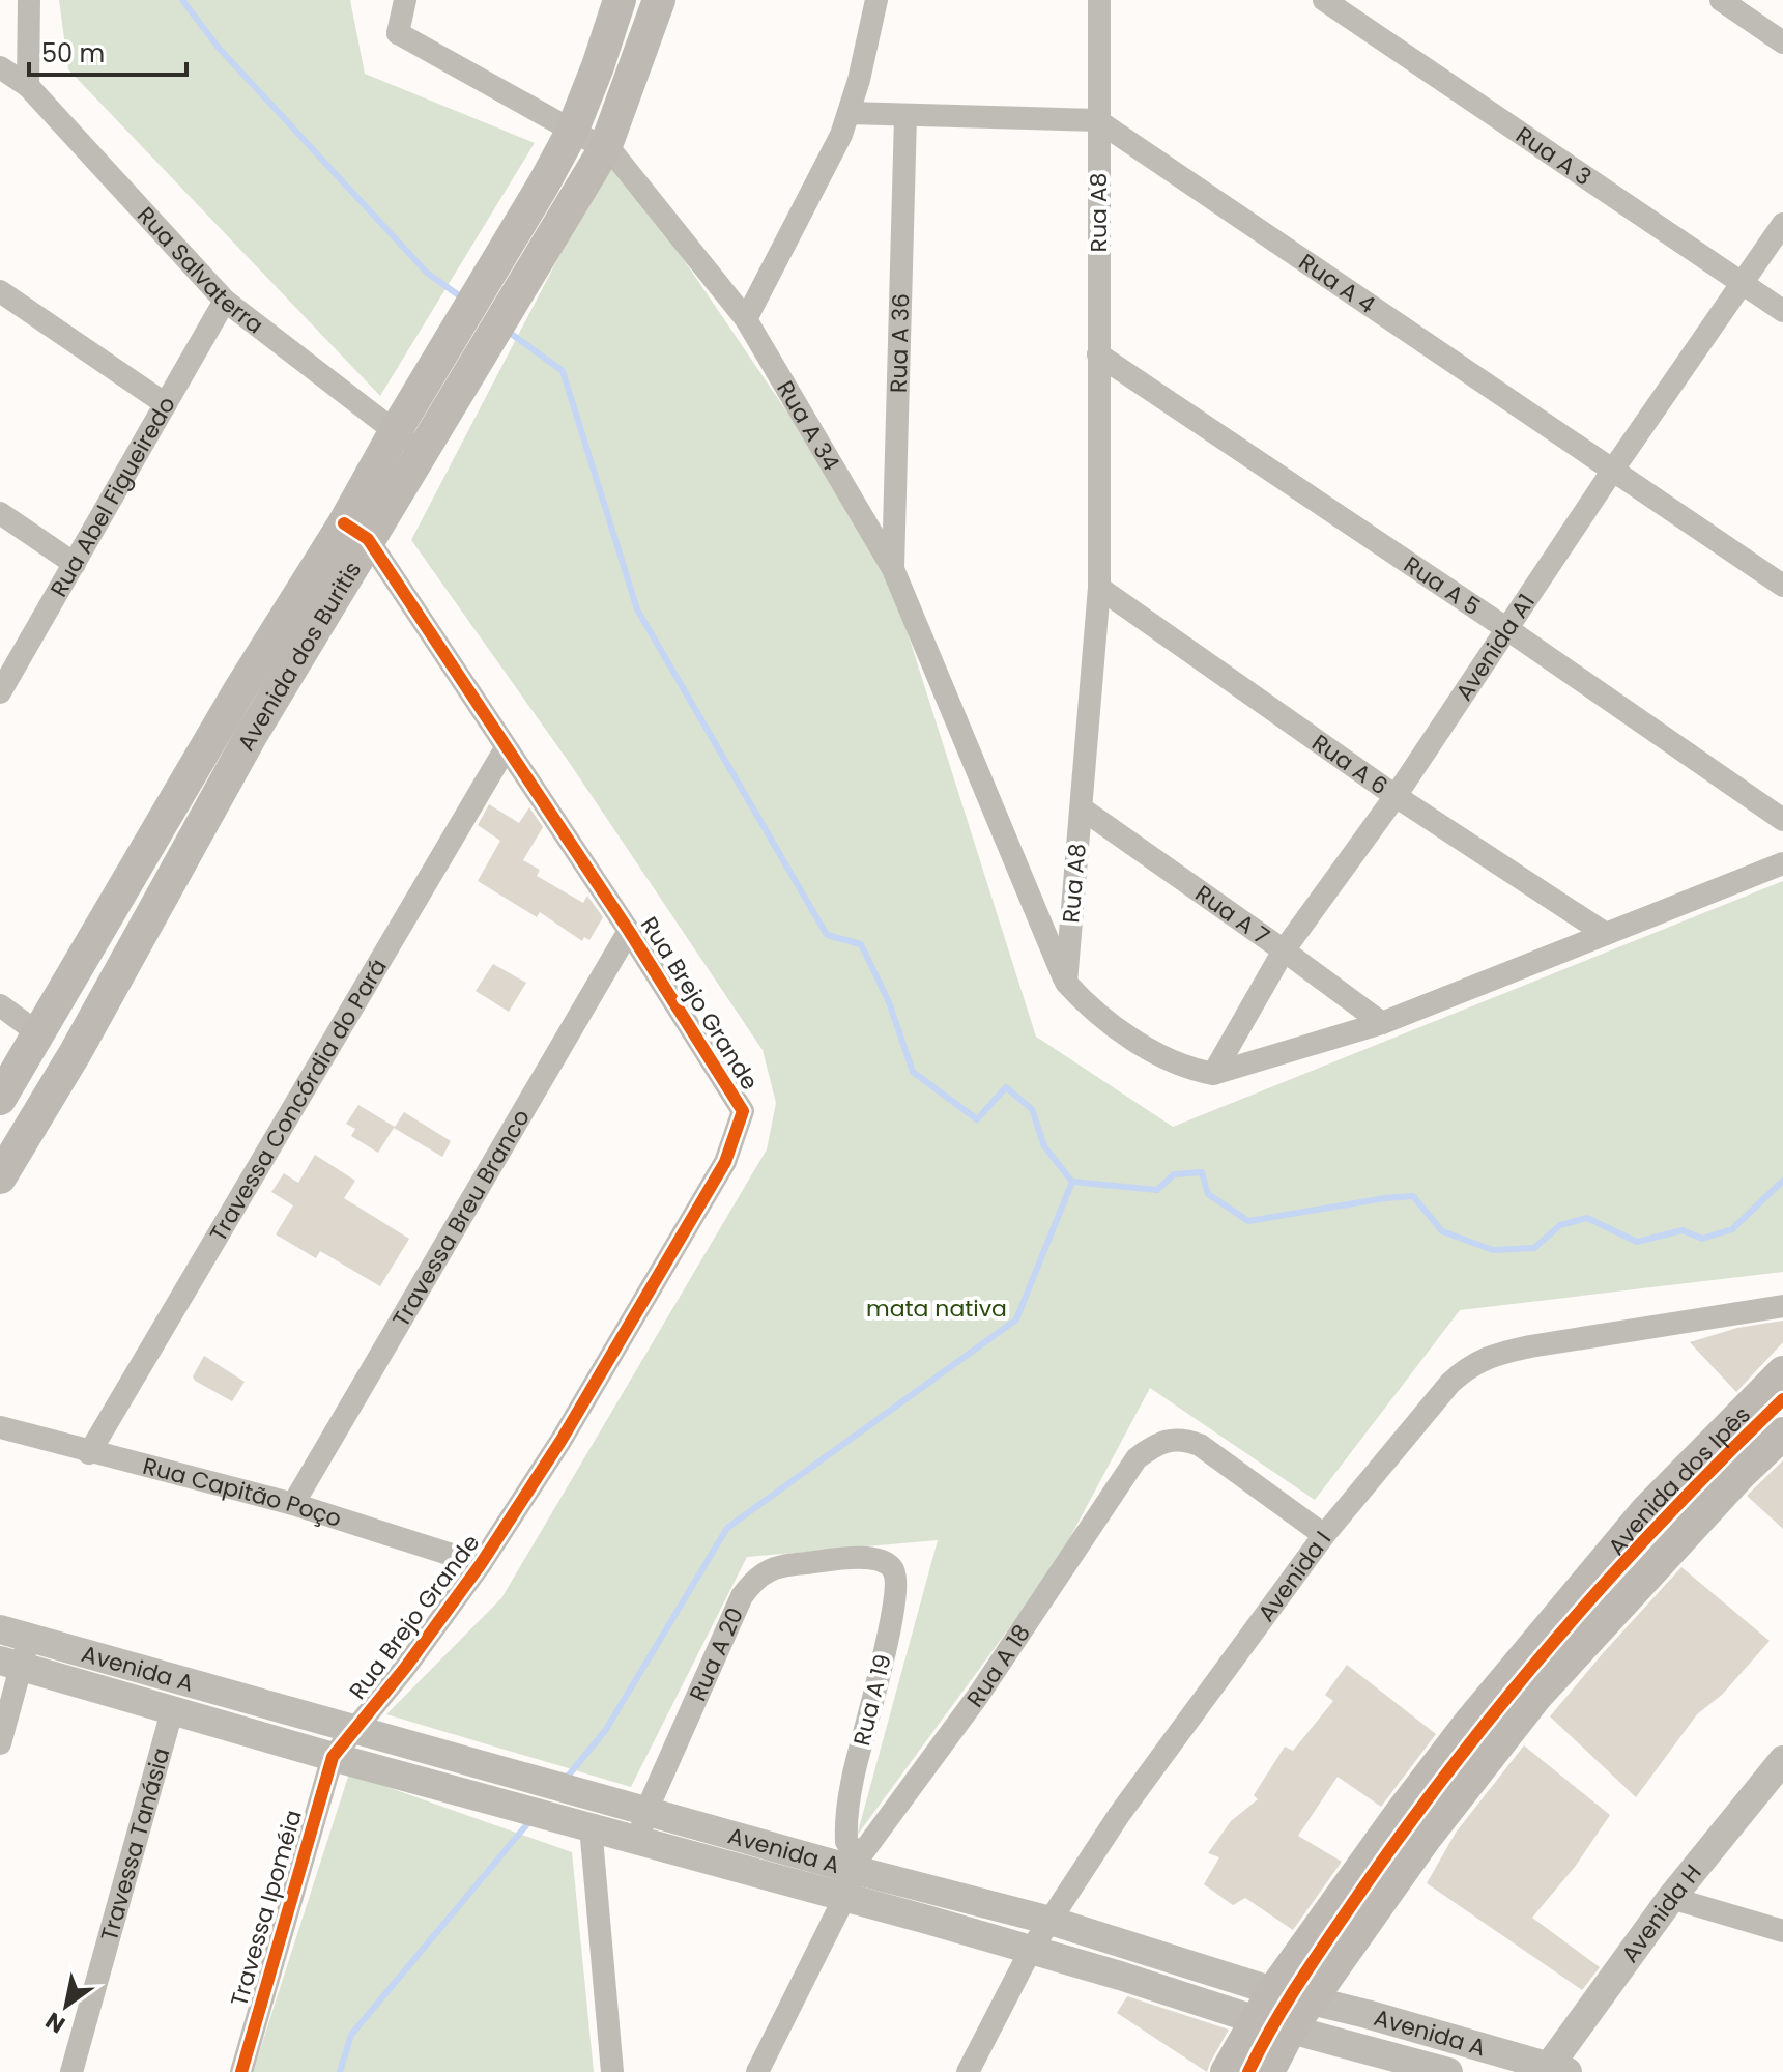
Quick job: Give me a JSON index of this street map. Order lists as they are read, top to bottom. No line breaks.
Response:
{"streets":{"main road":["Avenida dos Buritis","Avenida dos Ipês"],"street":["Rua A 3","Rua A8","Rua Salvaterra","Rua A 4","Rua A 36","Rua A 34","Rua Abel Figueiredo","Rua A 5","Avenida A1","Rua A 6","Rua A 7","Rua Brejo Grande","Travessa Concórdia do Pará","Travessa Breu Branco","Rua Capitão Poço","Avenida I","Rua A 20","Rua A 18","Avenida A","Rua A 19","Travessa Tanásia","Travessa Ipoméia","Avenida H"]},"crossings":[["Rua A 3","Avenida A1"],["Rua A8","Rua A 4"],["Rua A8","Rua A 34"],["Rua A8","Rua A 5"],["Rua A8","Rua A 6"],["Rua A8","Rua A 7"],["Rua Salvaterra","Rua Abel Figueiredo"],["Rua Salvaterra","Avenida dos Buritis"],["Rua A 4","Avenida A1"],["Rua A 36","Rua A 34"],["Rua A 34","Avenida dos Buritis"],["Rua A 5","Avenida A1"],["Avenida A1","Rua A 6"],["Avenida A1","Rua A 7"],["Avenida dos Buritis","Rua Brejo Grande"],["Rua Brejo Grande","Travessa Concórdia do Pará"],["Rua Brejo Grande","Travessa Breu Branco"],["Rua Brejo Grande","Rua Capitão Poço"],["Rua Brejo Grande","Avenida A"],["Rua Brejo Grande","Travessa Ipoméia"],["Travessa Concórdia do Pará","Rua Capitão Poço"],["Travessa Breu Branco","Rua Capitão Poço"],["Avenida dos Ipês","Avenida A"],["Avenida I","Rua A 18"],["Avenida I","Avenida A"],["Rua A 20","Avenida A"],["Rua A 20","Rua A 19"],["Rua A 18","Avenida A"],["Rua A 18","Rua A 19"],["Avenida A","Rua A 19"],["Avenida A","Travessa Tanásia"],["Avenida A","Travessa Ipoméia"],["Avenida A","Avenida H"]],"parks":["mata nativa"],"scale_bar":"50 m","north":"bottom left"}
